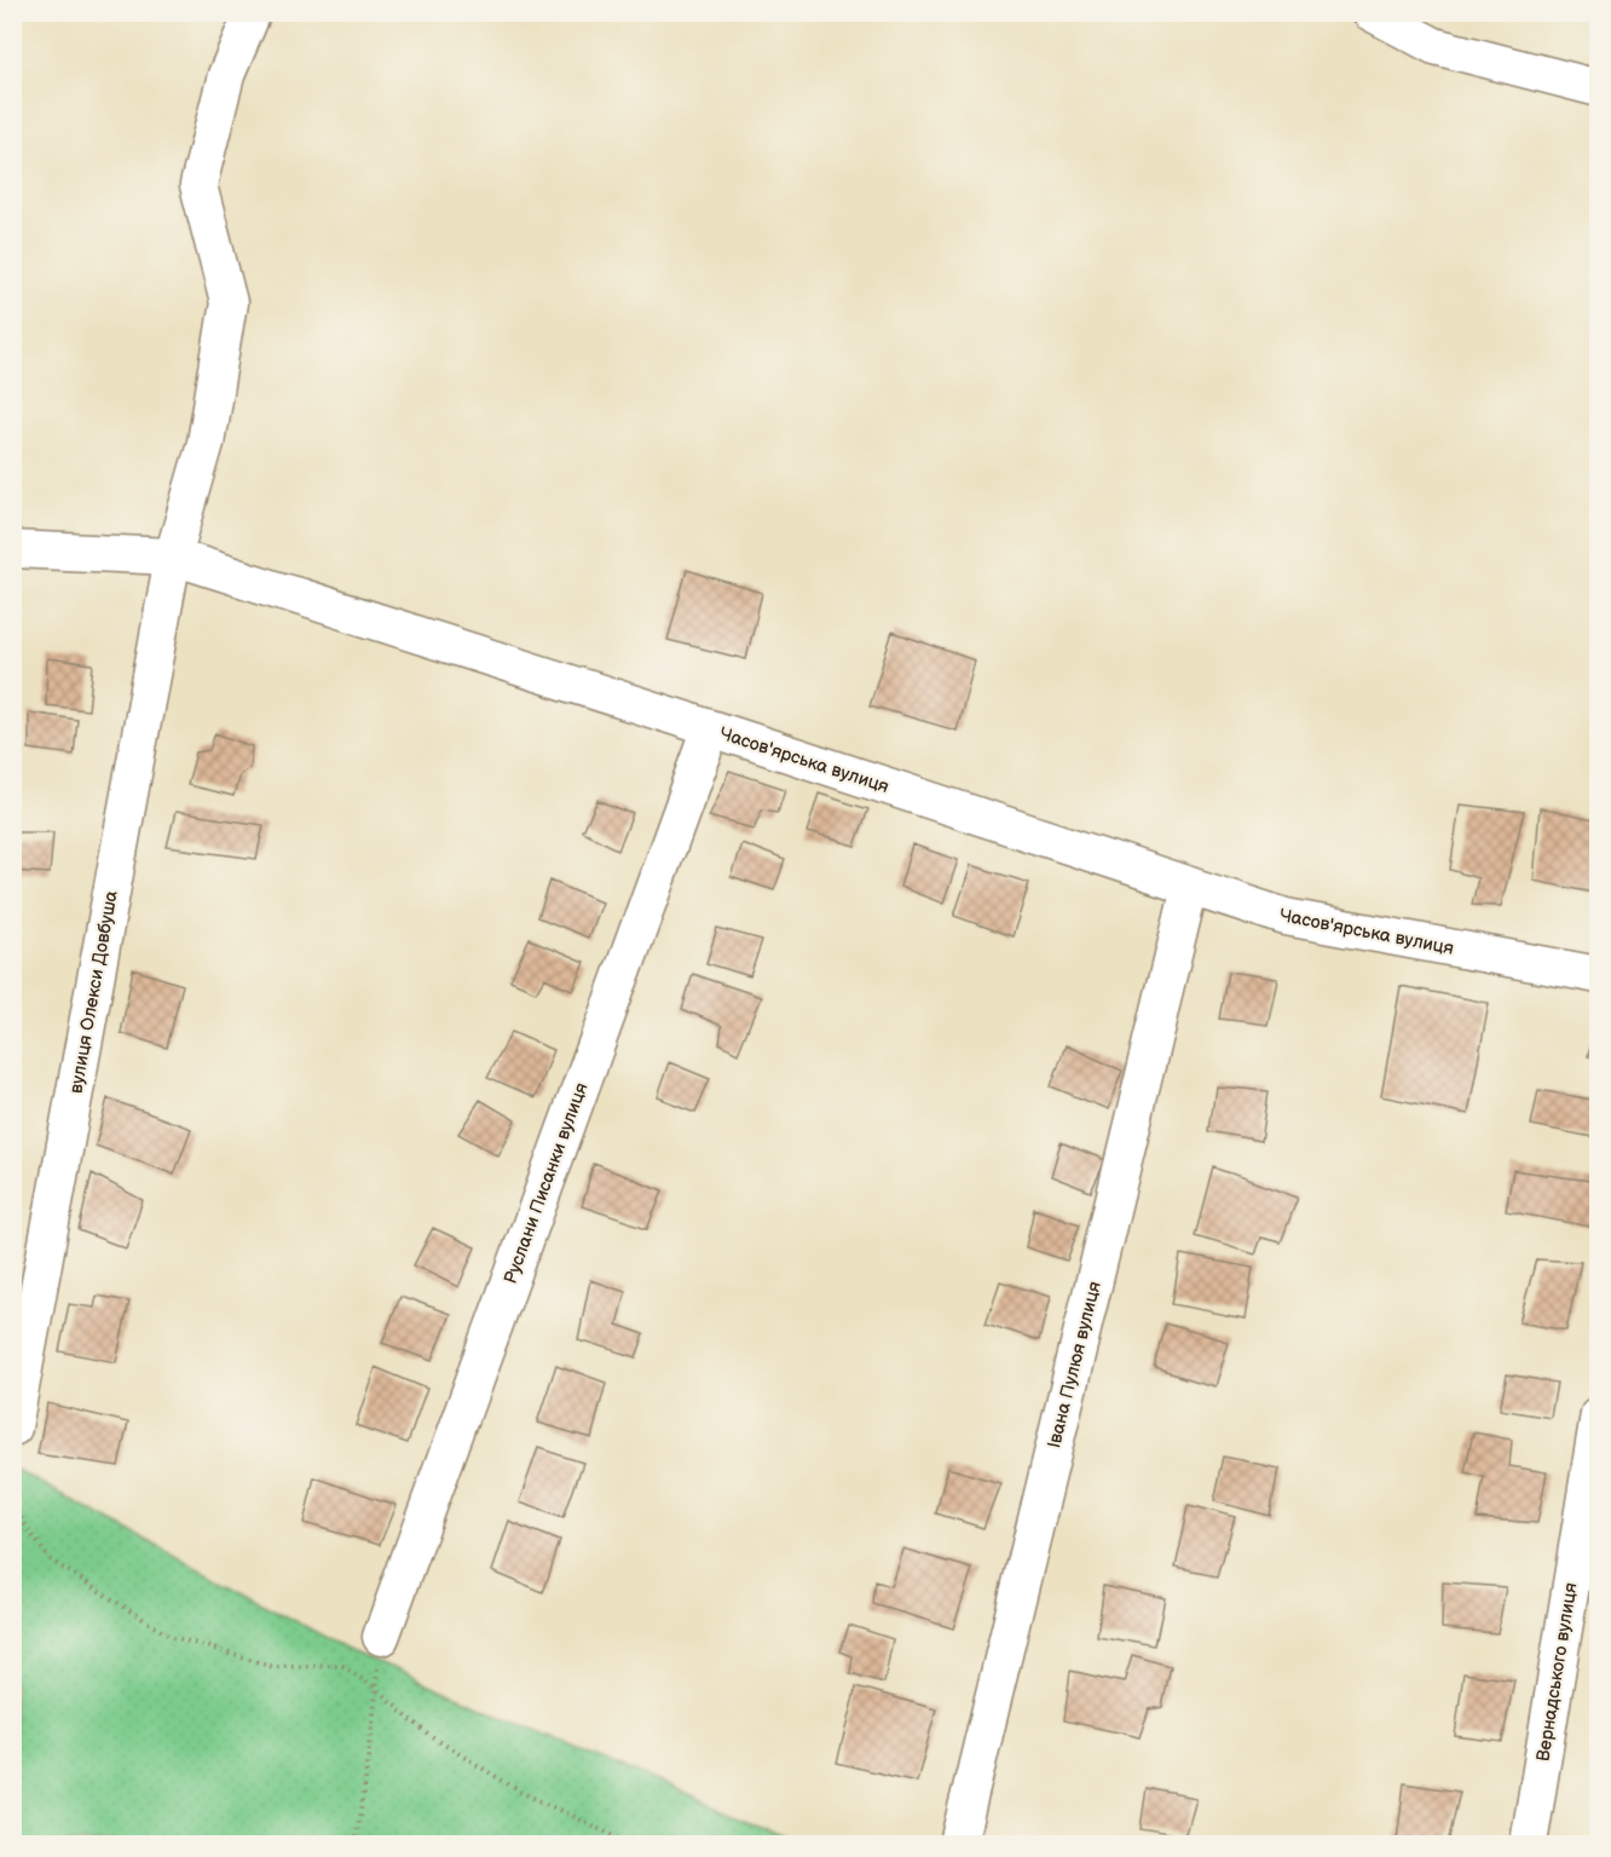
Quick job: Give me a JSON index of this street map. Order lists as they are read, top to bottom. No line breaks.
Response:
{"streets":{"street":["Часов'ярська вулиця","вулиця Олекси Довбуша","Руслани Писанки вулиця","Івана Пулюя вулиця","Вернадського вулиця"]},"crossings":[["Часов'ярська вулиця","вулиця Олекси Довбуша"],["Часов'ярська вулиця","Руслани Писанки вулиця"],["Часов'ярська вулиця","Івана Пулюя вулиця"]]}
